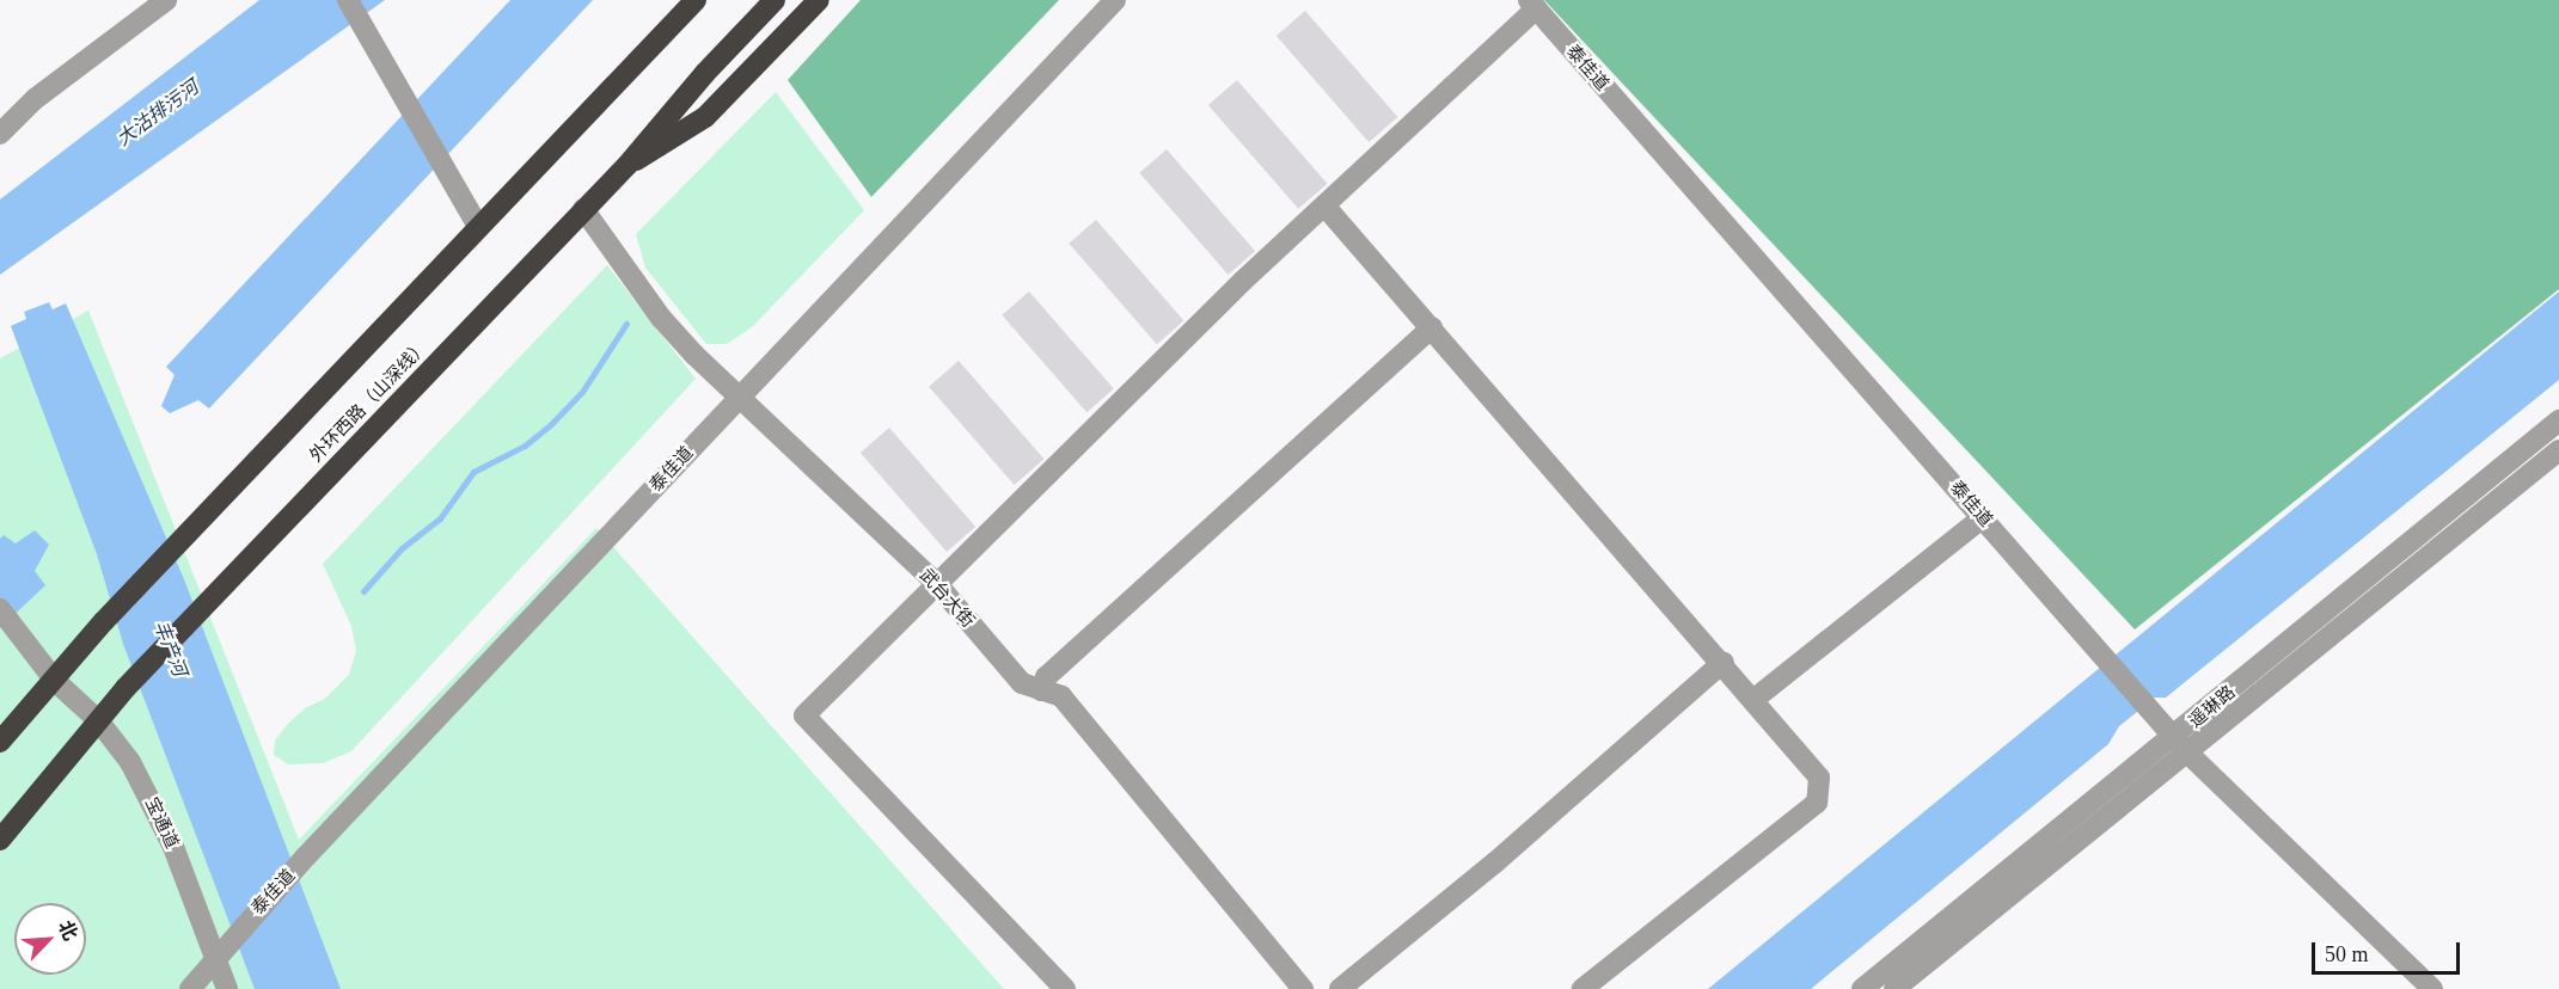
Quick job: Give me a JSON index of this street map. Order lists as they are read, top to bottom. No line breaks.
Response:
{"streets":{"highway":["外环西路（山深线）"],"street":["泰佳道","武台大街","遥琳路","宝通道"]},"crossings":[["泰佳道","武台大街"],["泰佳道","遥琳路"],["泰佳道","宝通道"],["外环西路（山深线）","武台大街"],["外环西路（山深线）","宝通道"]],"water":["大沽排污河","丰产河"],"scale_bar":"50 m","north":"top right"}
